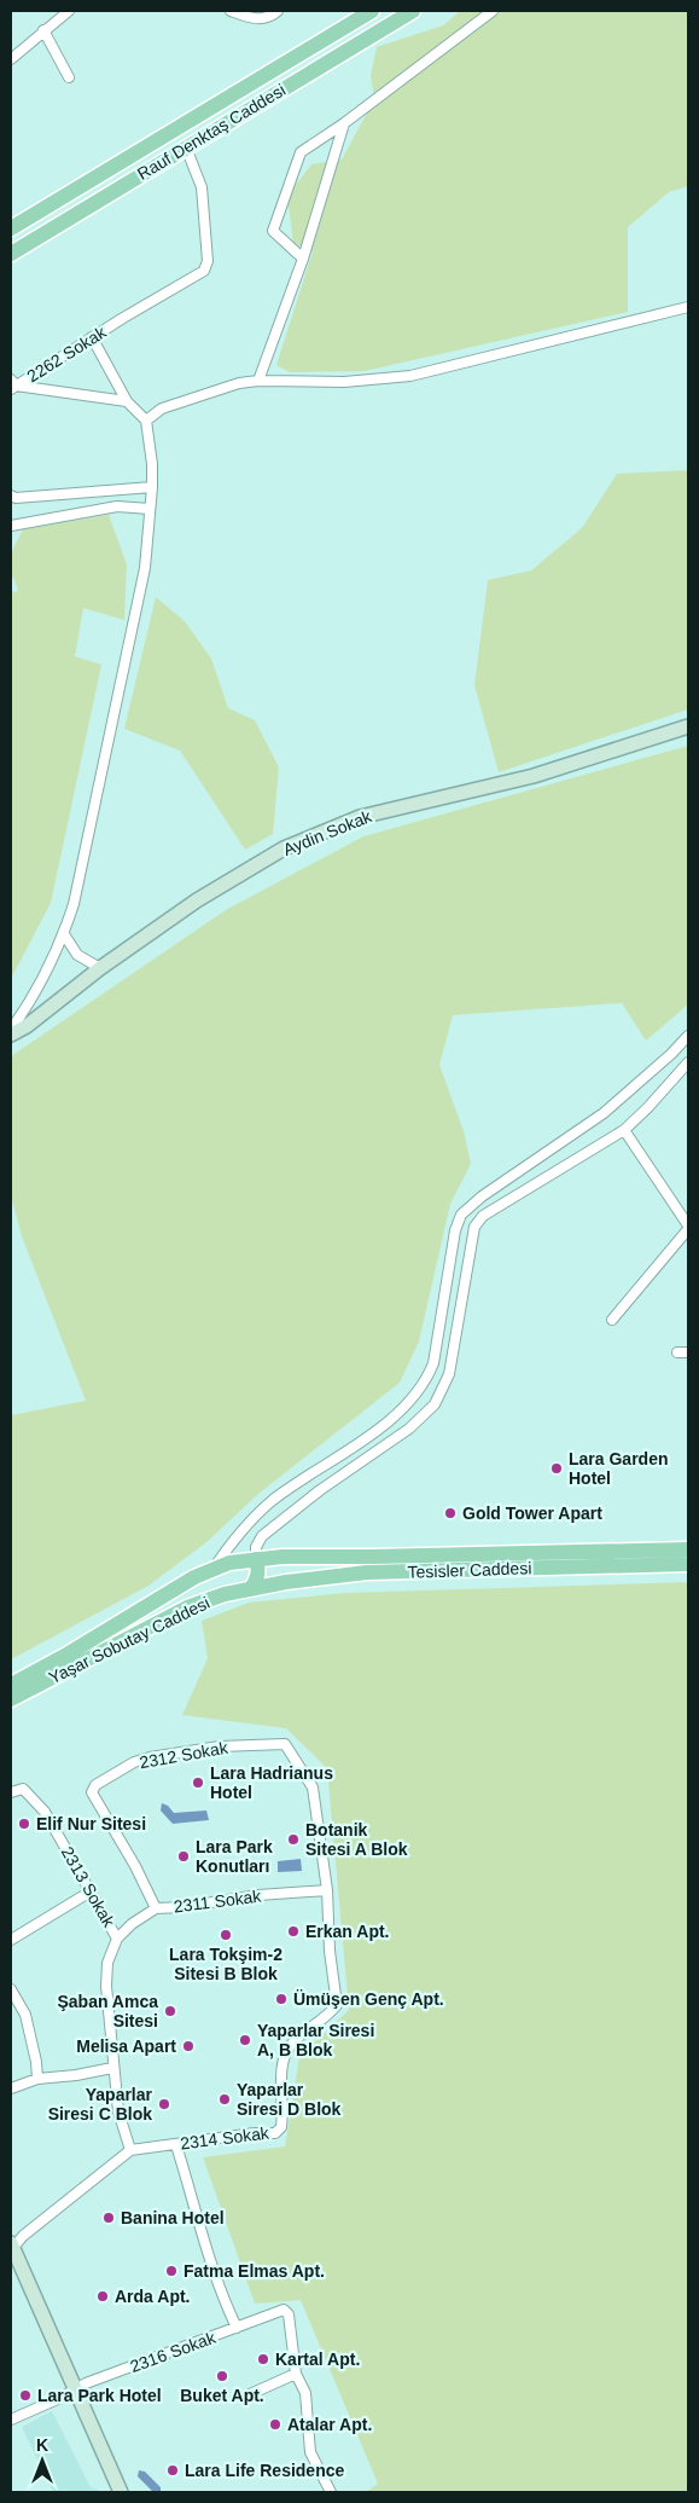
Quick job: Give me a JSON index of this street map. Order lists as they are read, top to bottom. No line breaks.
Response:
{"streets":{"main road":["Rauf Denktaş Caddesi","Tesisler Caddesi","Yaşar Sobutay Caddesi"],"street":["2262 Sokak","Aydin Sokak","2312 Sokak","2313 Sokak","2311 Sokak","2314 Sokak","2316 Sokak"]},"crossings":[["Rauf Denktaş Caddesi","2262 Sokak"],["Tesisler Caddesi","Yaşar Sobutay Caddesi"],["2312 Sokak","2311 Sokak"],["2312 Sokak","2314 Sokak"],["2313 Sokak","2311 Sokak"],["2313 Sokak","2314 Sokak"],["2311 Sokak","2314 Sokak"]],"places":["Lara Garden Hotel","Gold Tower Apart","Lara Hadrianus Hotel","Elif Nur Sitesi","Botanik Sitesi A Blok","Lara Park Konutları","Erkan Apt.","Lara Tokşim-2 Sitesi B Blok","Ümüşen Genç Apt.","Şaban Amca Sitesi","Yaparlar Siresi A, B Blok","Melisa Apart","Yaparlar Siresi D Blok","Yaparlar Siresi C Blok","Banina Hotel","Fatma Elmas Apt.","Arda Apt.","Kartal Apt.","Buket Apt.","Lara Park Hotel","Atalar Apt.","Lara Life Residence"],"north":"top"}
